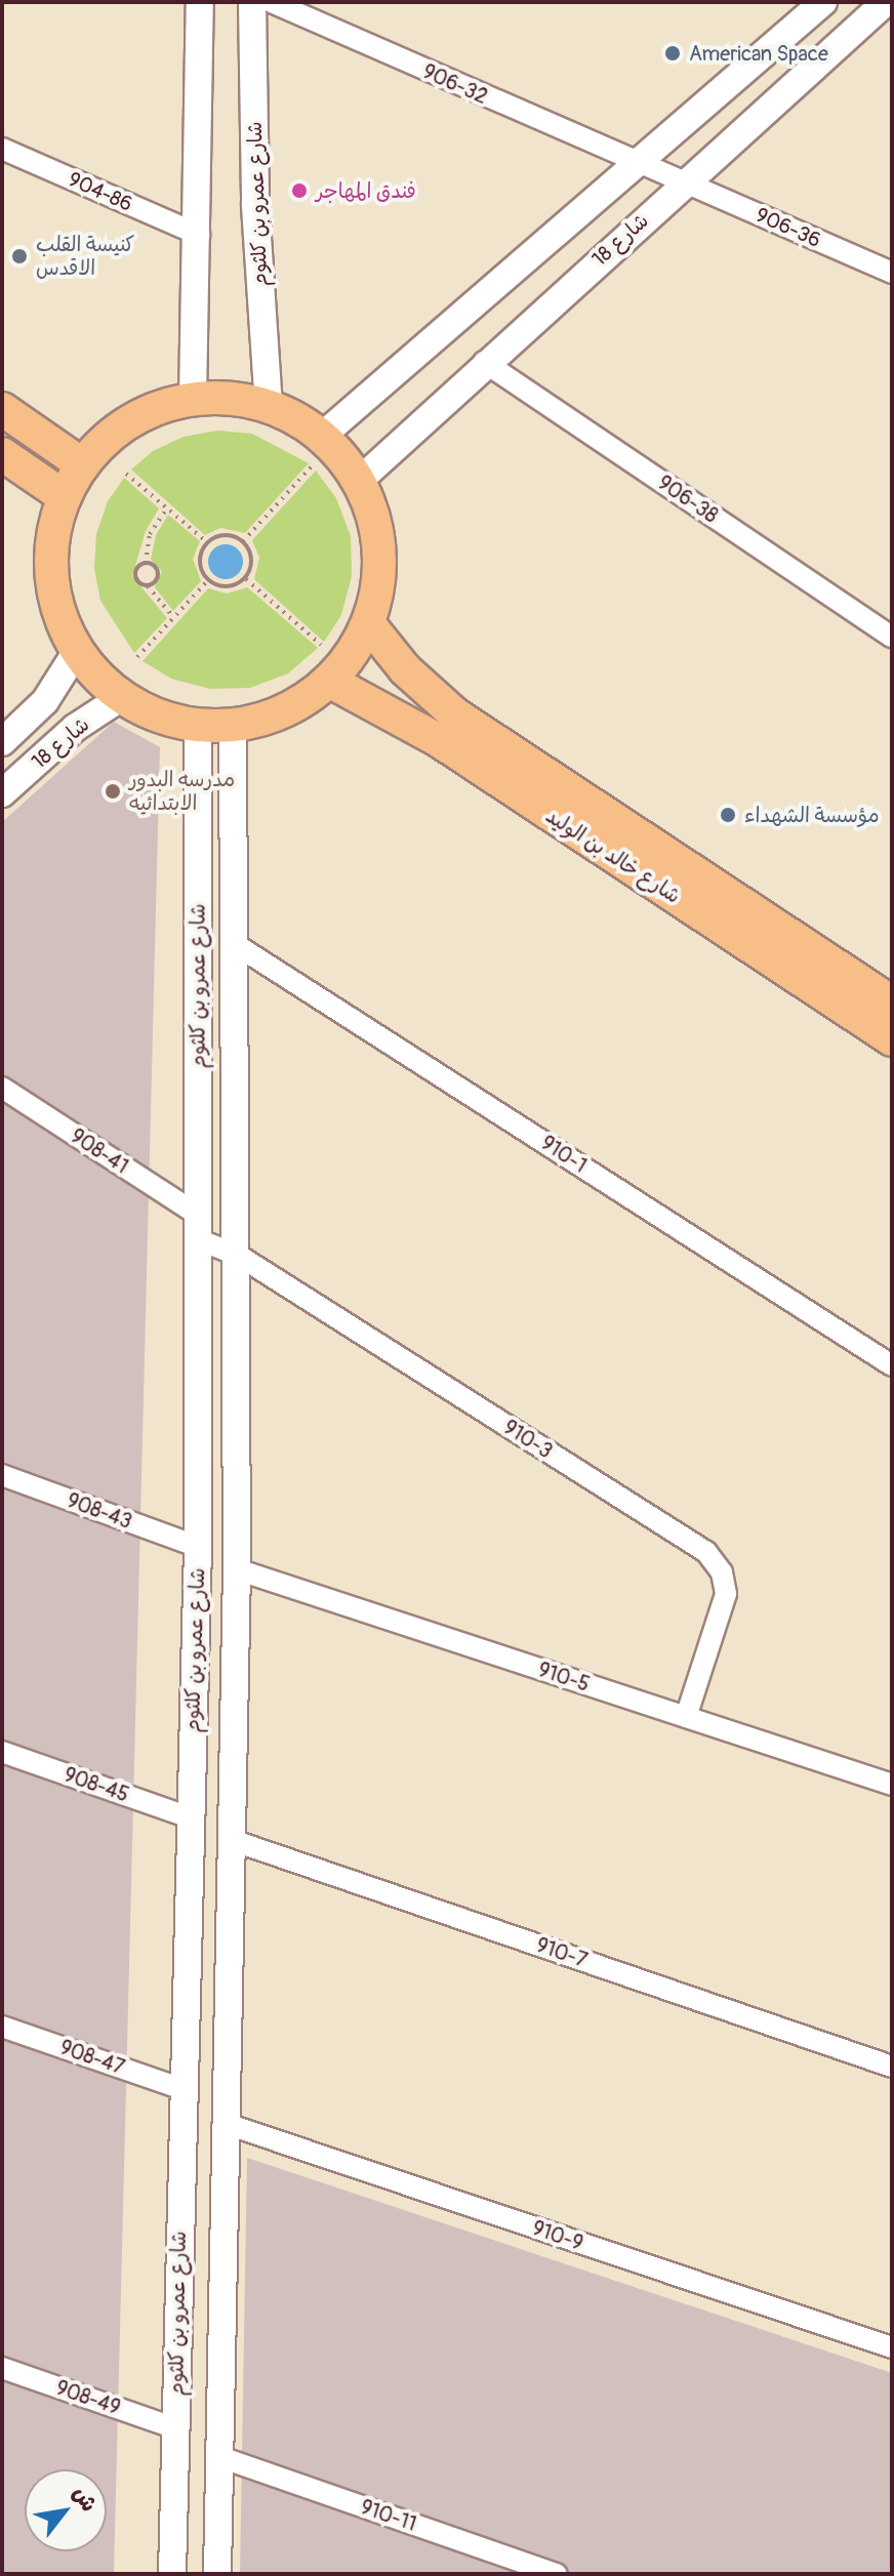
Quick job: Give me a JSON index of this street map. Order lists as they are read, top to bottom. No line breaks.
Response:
{"streets":{"main road":["شارع خالد بن الوليد"],"street":["906-32","904-86","شارع عمرو بن كلثوم","906-36","شارع 18","906-38","908-41","910-1","910-3","908-43","910-5","908-45","910-7","908-47","910-9","908-49","910-11"]},"crossings":[["906-32","906-36"],["906-32","شارع 18"],["شارع عمرو بن كلثوم","908-41"],["شارع عمرو بن كلثوم","910-1"],["شارع عمرو بن كلثوم","910-3"],["شارع عمرو بن كلثوم","908-43"],["شارع عمرو بن كلثوم","910-5"],["شارع عمرو بن كلثوم","908-45"],["شارع عمرو بن كلثوم","910-7"],["شارع عمرو بن كلثوم","908-47"],["شارع عمرو بن كلثوم","910-9"],["شارع عمرو بن كلثوم","908-49"],["شارع عمرو بن كلثوم","910-11"],["906-36","شارع 18"],["شارع 18","906-38"],["908-41","910-3"],["910-3","910-5"]],"places":["American Space","فندق المهاجر","كنيسة القلب الاقدس","مدرسه البدور الابتدائيه","مؤسسة الشهداء"],"north":"top right"}
